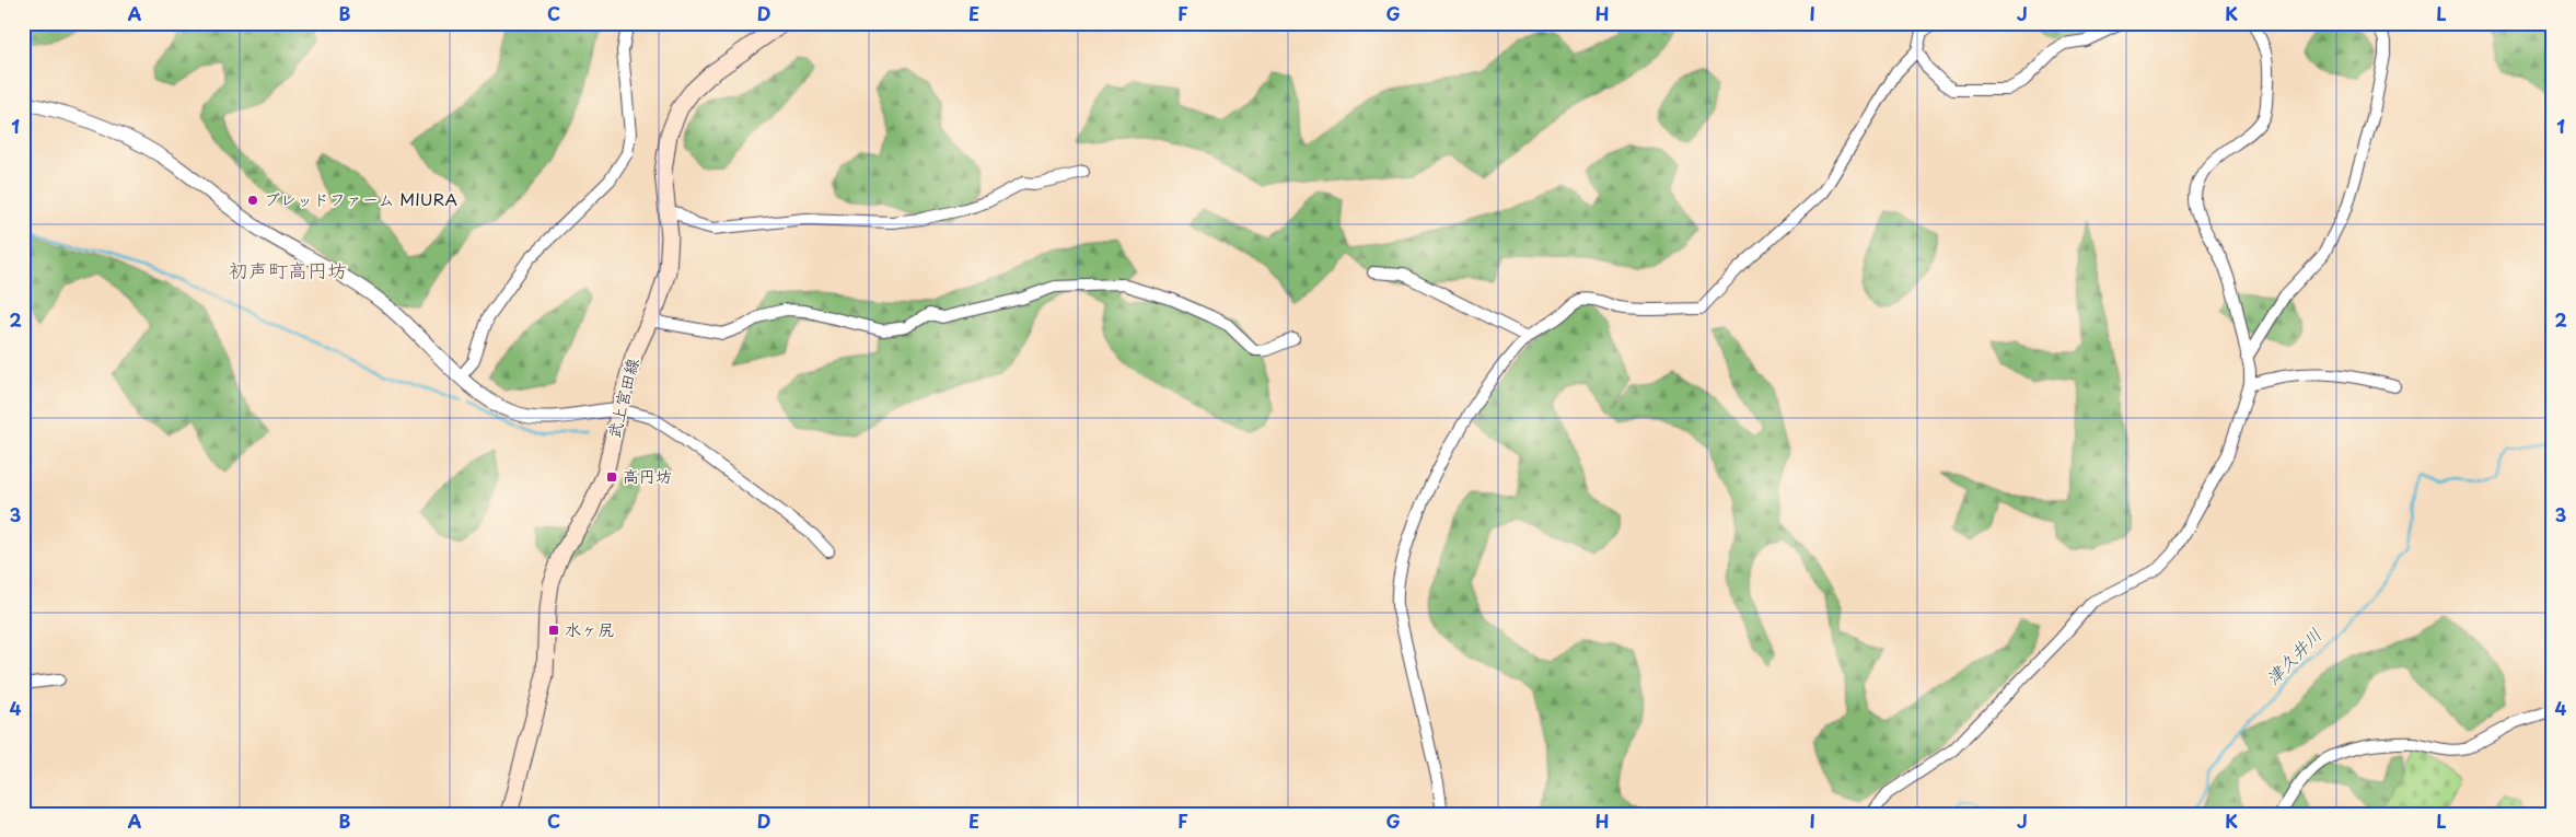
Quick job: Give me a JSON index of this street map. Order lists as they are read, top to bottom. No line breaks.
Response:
{"streets":{"main road":["武上宮田線"]},"districts":["初声町高円坊"],"water":["津久井川"],"places":{"other":["ブレッドファーム MIURA"],"transit":["高円坊","水ヶ尻"]},"grid":{"columns":["A","B","C","D","E","F","G","H","I","J","K","L"],"rows":["1","2","3","4"]}}
